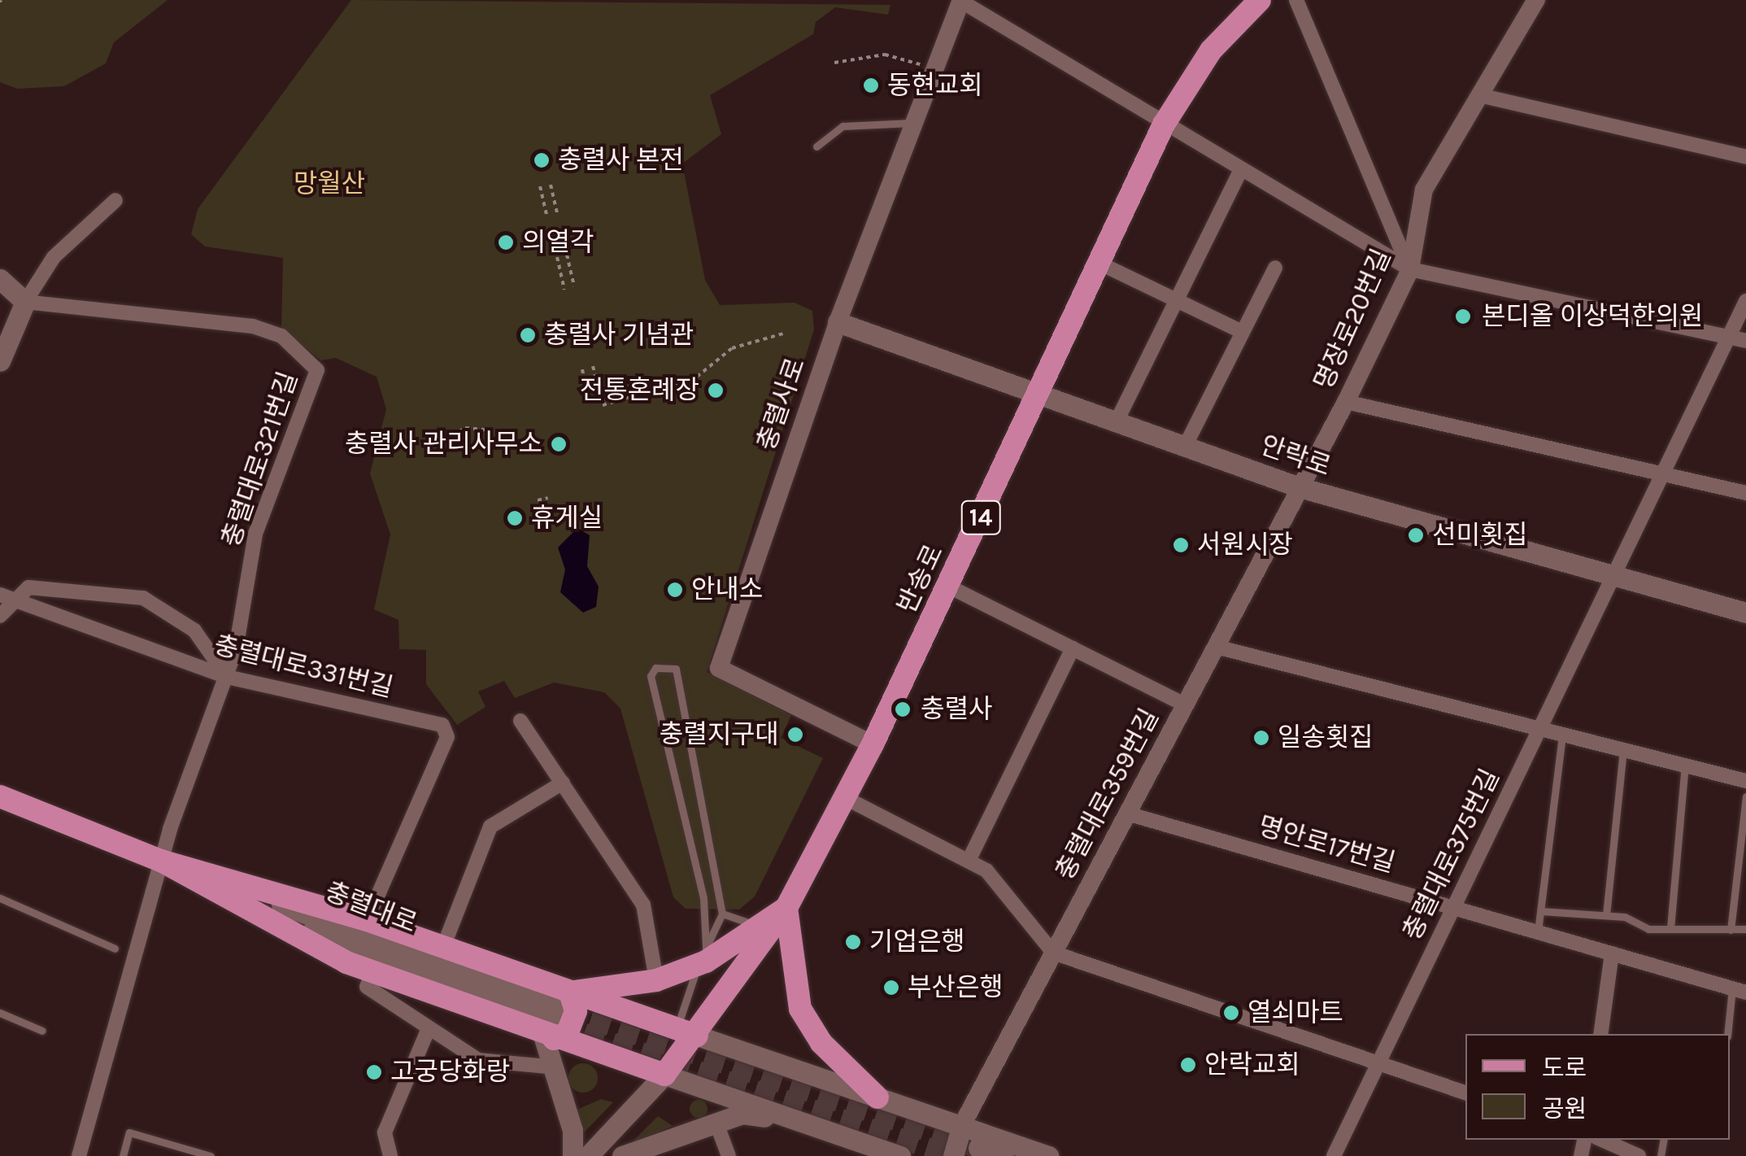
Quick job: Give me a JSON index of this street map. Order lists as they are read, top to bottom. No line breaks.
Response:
{"streets":{"main road":["안락로","14","반송로","충렬대로"],"street":["명장로20번길","충렬사로","충렬대로321번길","충렬대로331번길","충렬대로359번길","명안로17번길","충렬대로375번길"]},"crossings":[["명장로20번길","안락로"],["명장로20번길","충렬대로359번길"],["충렬사로","안락로"],["충렬사로","반송로"],["안락로","반송로"],["안락로","충렬대로359번길"],["안락로","충렬대로375번길"],["충렬대로321번길","충렬대로331번길"],["충렬대로321번길","충렬대로"],["반송로","충렬대로359번길"],["충렬대로359번길","명안로17번길"],["명안로17번길","충렬대로375번길"]],"parks":["망월산"],"places":["동현교회","충렬사 본전","의열각","본디올 이상덕한의원","충렬사 기념관","전통혼례장","충렬사 관리사무소","휴게실","선미횟집","서원시장","안내소","충렬사","충렬지구대","일송횟집","기업은행","부산은행","열쇠마트","안락교회","고궁당화랑"],"legend":["도로","공원"]}
